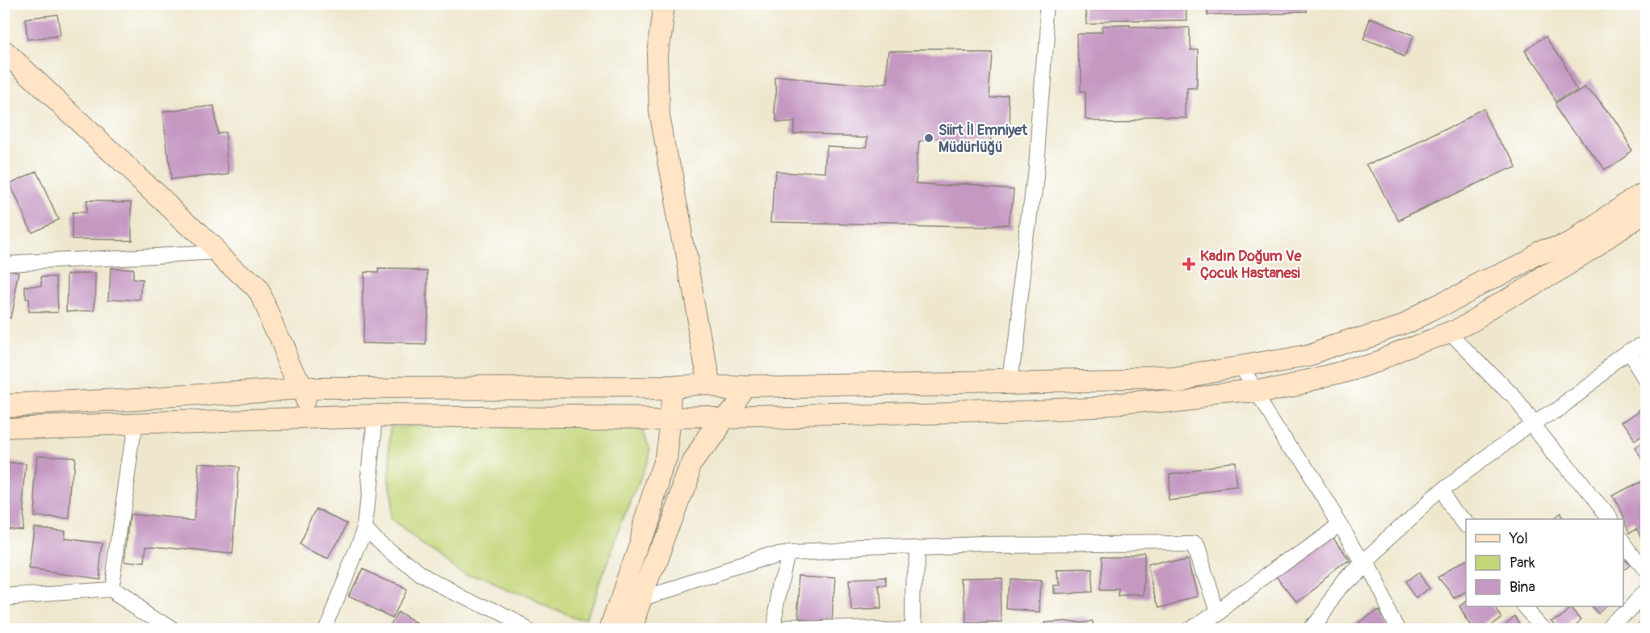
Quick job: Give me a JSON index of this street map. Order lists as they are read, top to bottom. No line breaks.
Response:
{"places":{"other":["Siirt İl Emniyet Müdürlüğü"],"health":["Kadın Doğum Ve Çocuk Hastanesi"]},"legend":["Yol","Park","Bina"]}
